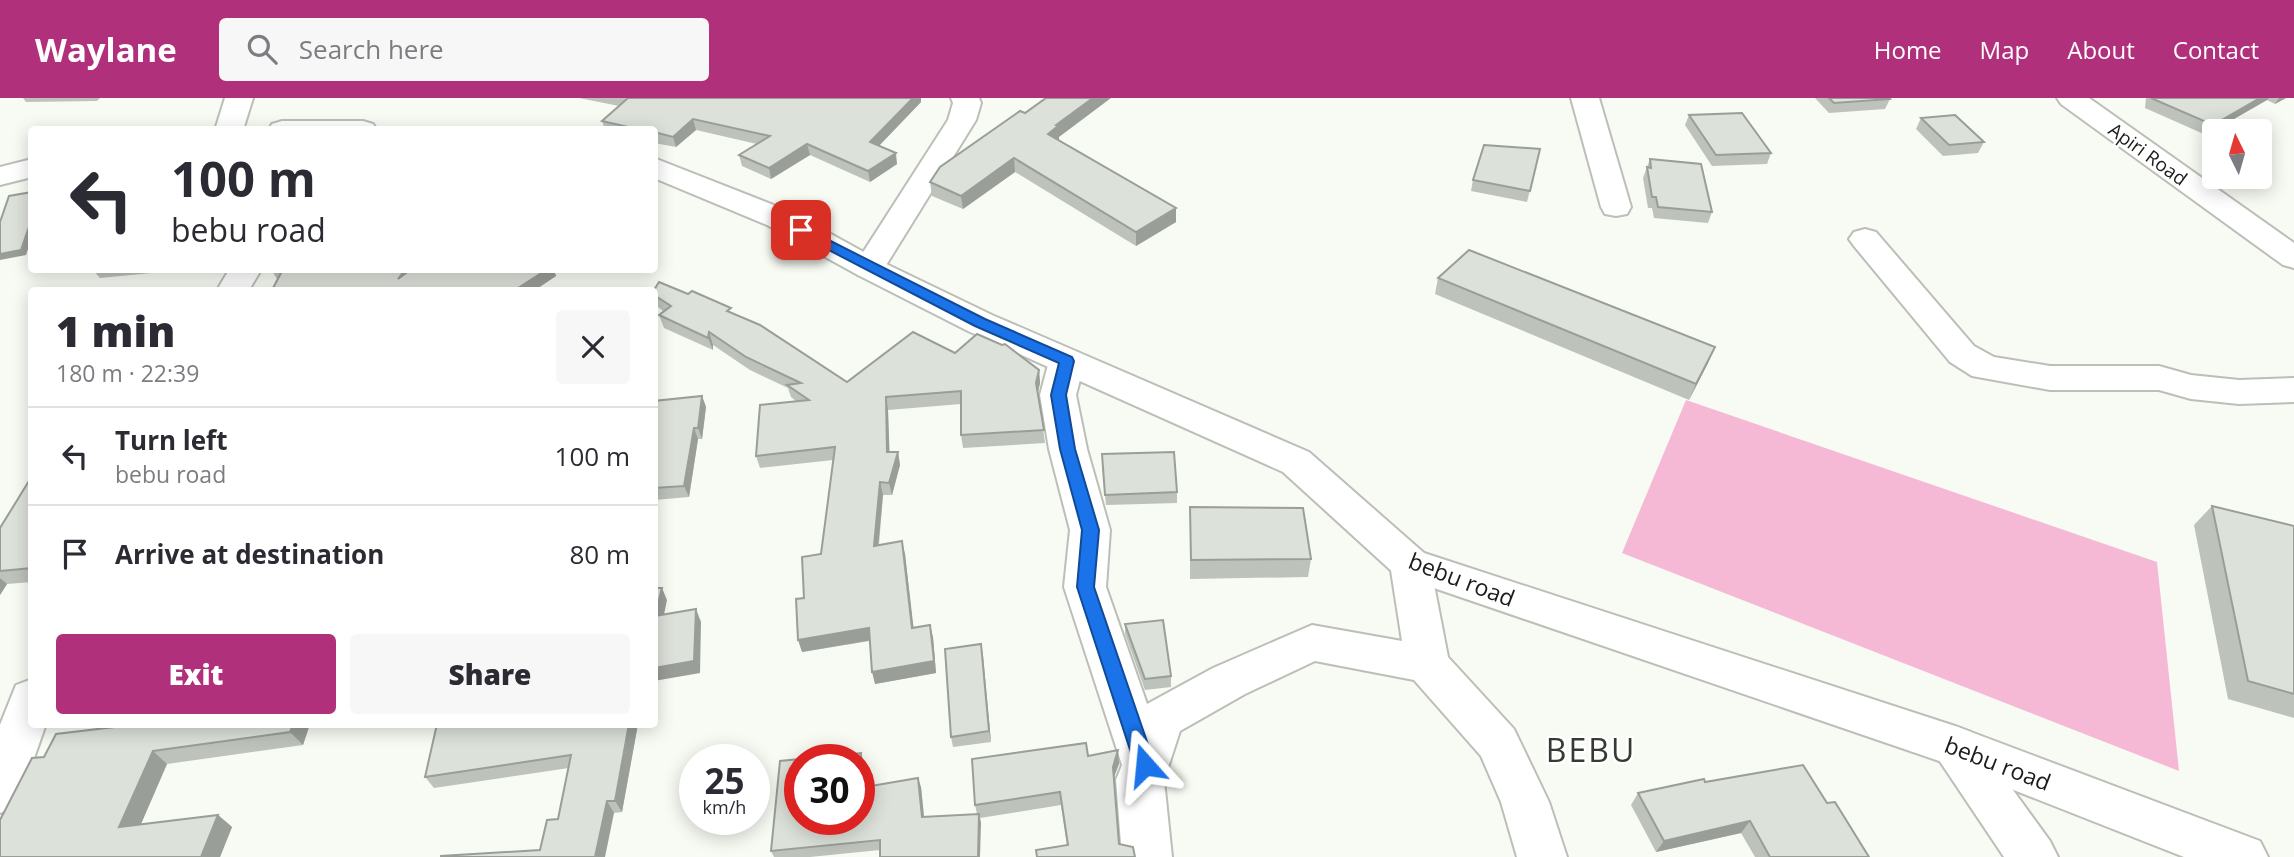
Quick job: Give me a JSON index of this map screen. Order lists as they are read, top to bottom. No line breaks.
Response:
{"streets":{"street":["Apiri Road","bebu road"]},"districts":["BEBU"],"north":"top","page":{"header":"Waylane","search":"Search here","nav":["Home","Map","About","Contact"],"turn":["100 m","bebu road"],"heading":["1 min","180 m · 22:39"],"list":[{"name":"Turn left","note":"bebu road","value":"100 m"},{"name":"Arrive at destination","value":"80 m"}],"buttons":["Exit","Share"],"speed":"25 km/h","limit":"30"}}
